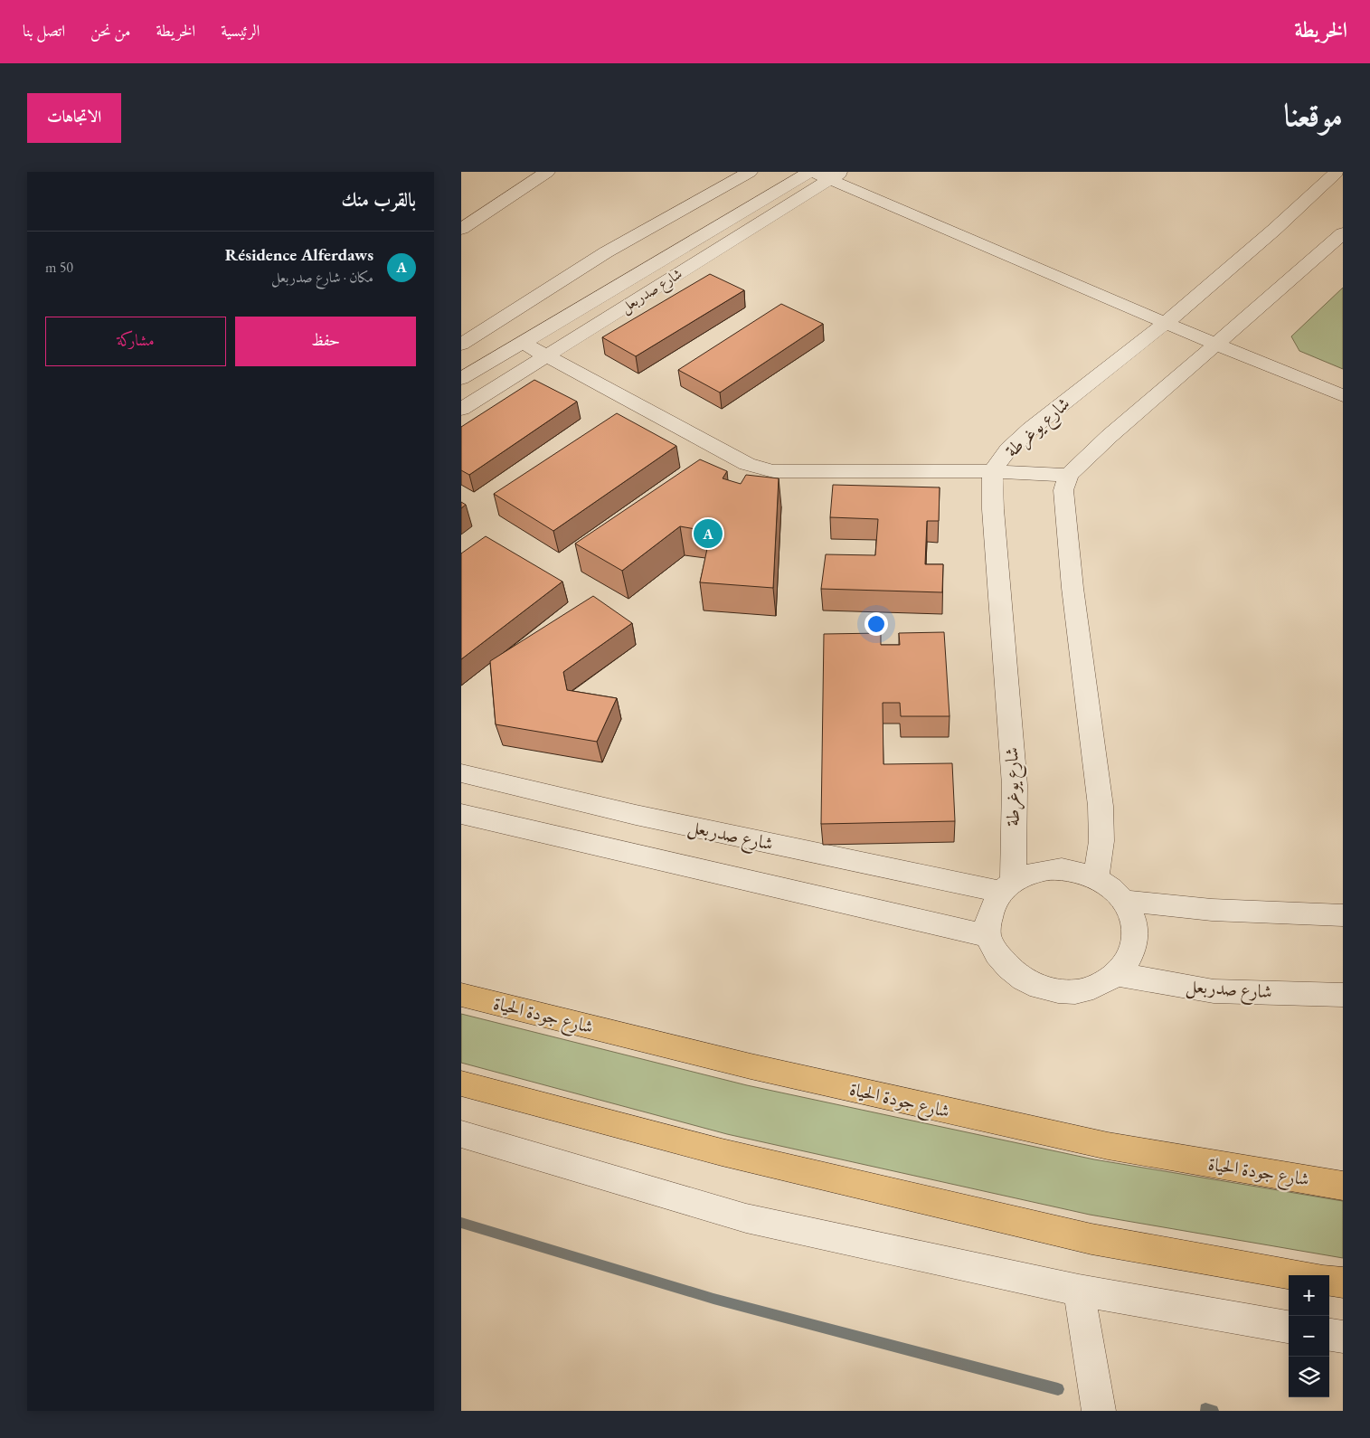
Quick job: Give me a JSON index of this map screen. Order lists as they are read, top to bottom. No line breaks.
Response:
{"streets":{"highway":["شارع جودة الحياة"],"street":["شارع صدربعل","شارع يوغرطة"]},"crossings":[["شارع صدربعل","شارع يوغرطة"]],"page":{"header":"الخريطة","nav":["الرئيسية","الخريطة","من نحن","اتصل بنا"],"title":"موقعنا","buttons":["الاتجاهات",["حفظ","مشاركة"]],"heading":"بالقرب منك","list":[{"mark":"A","name":"Résidence Alferdaws","note":"مكان · شارع صدربعل","value":"50 m"}],"pins":"A","map_buttons":["+","−"]}}
